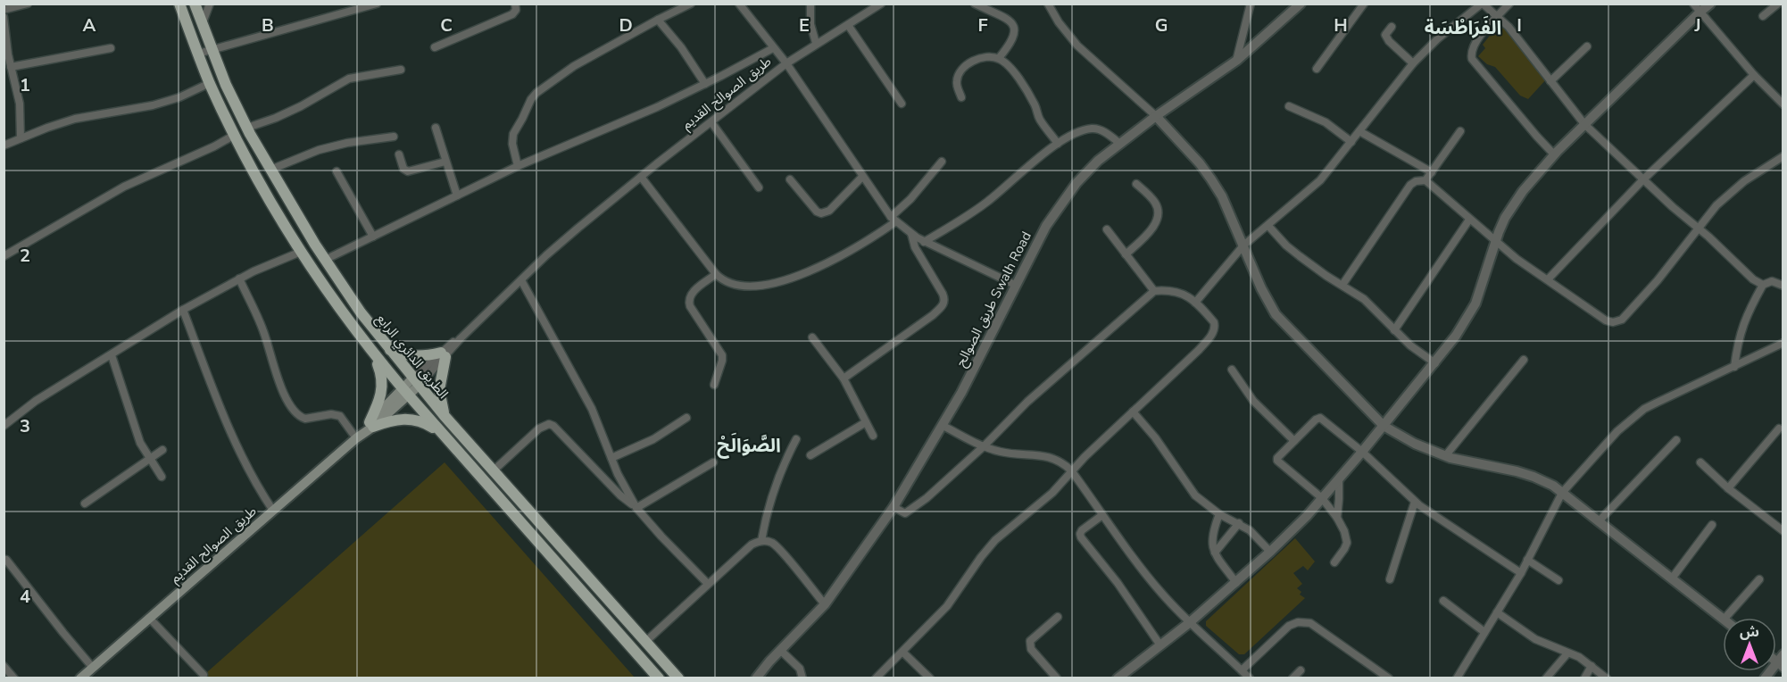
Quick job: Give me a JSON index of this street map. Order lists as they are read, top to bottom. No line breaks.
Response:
{"streets":{"main road":["طريق الصوالح القديم","الطريق الدائري الرابع"],"street":["طريق الصوالح Swalh Road"]},"crossings":[["طريق الصوالح القديم","طريق الصوالح Swalh Road"],["طريق الصوالح القديم","الطريق الدائري الرابع"]],"districts":["الفَرَاطْسَة","الصَّوَالَحْ"],"north":"top","grid":{"columns":["A","B","C","D","E","F","G","H","I","J"],"rows":["1","2","3","4"]}}
